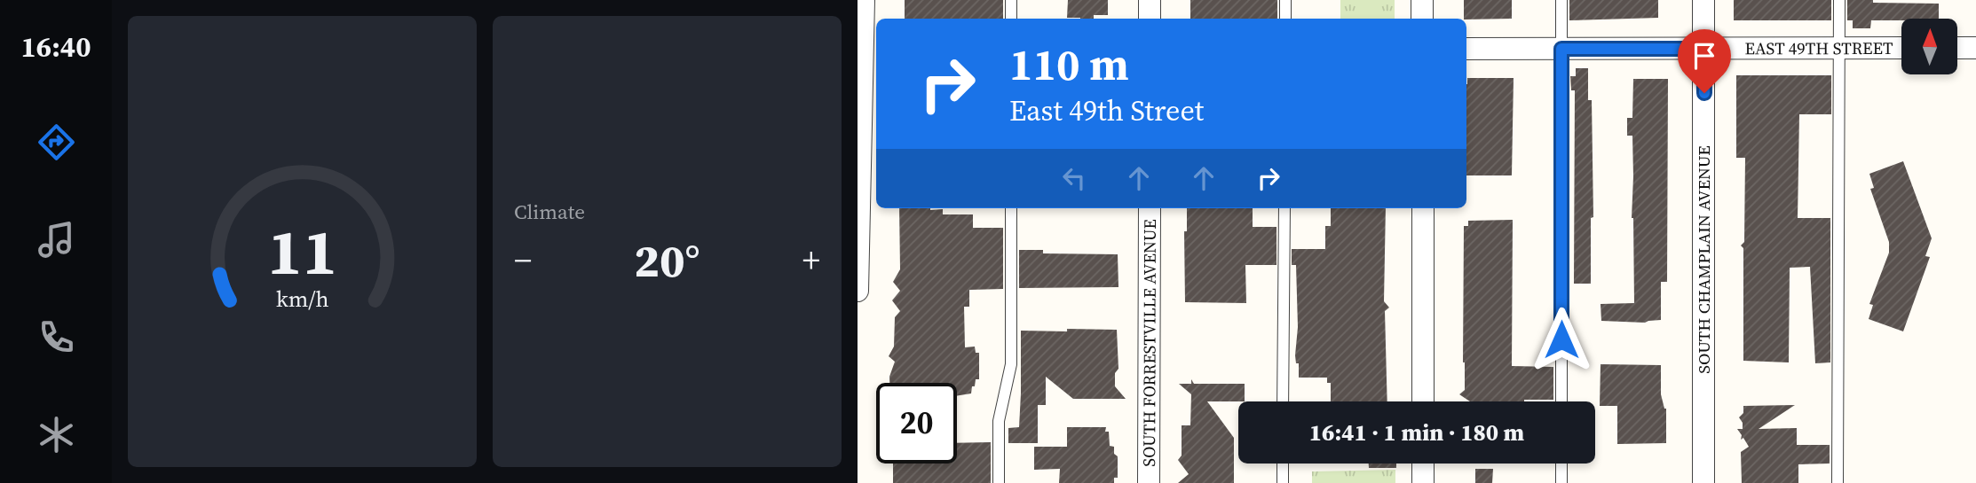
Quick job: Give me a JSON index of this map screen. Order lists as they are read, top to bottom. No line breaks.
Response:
{"streets":{"street":["EAST 49TH STREET","SOUTH CHAMPLAIN AVENUE","SOUTH FORRESTVILLE AVENUE"]},"crossings":[["EAST 49TH STREET","SOUTH CHAMPLAIN AVENUE"]],"north":"top","page":{"tabs":"16:40","tile":"Climate","turn":["110 m","East 49th Street"],"heat":["−","20°","+"],"limit":"20","trip":"16:41 · 1 min · 180 m","gauge":["11","km/h"]}}
